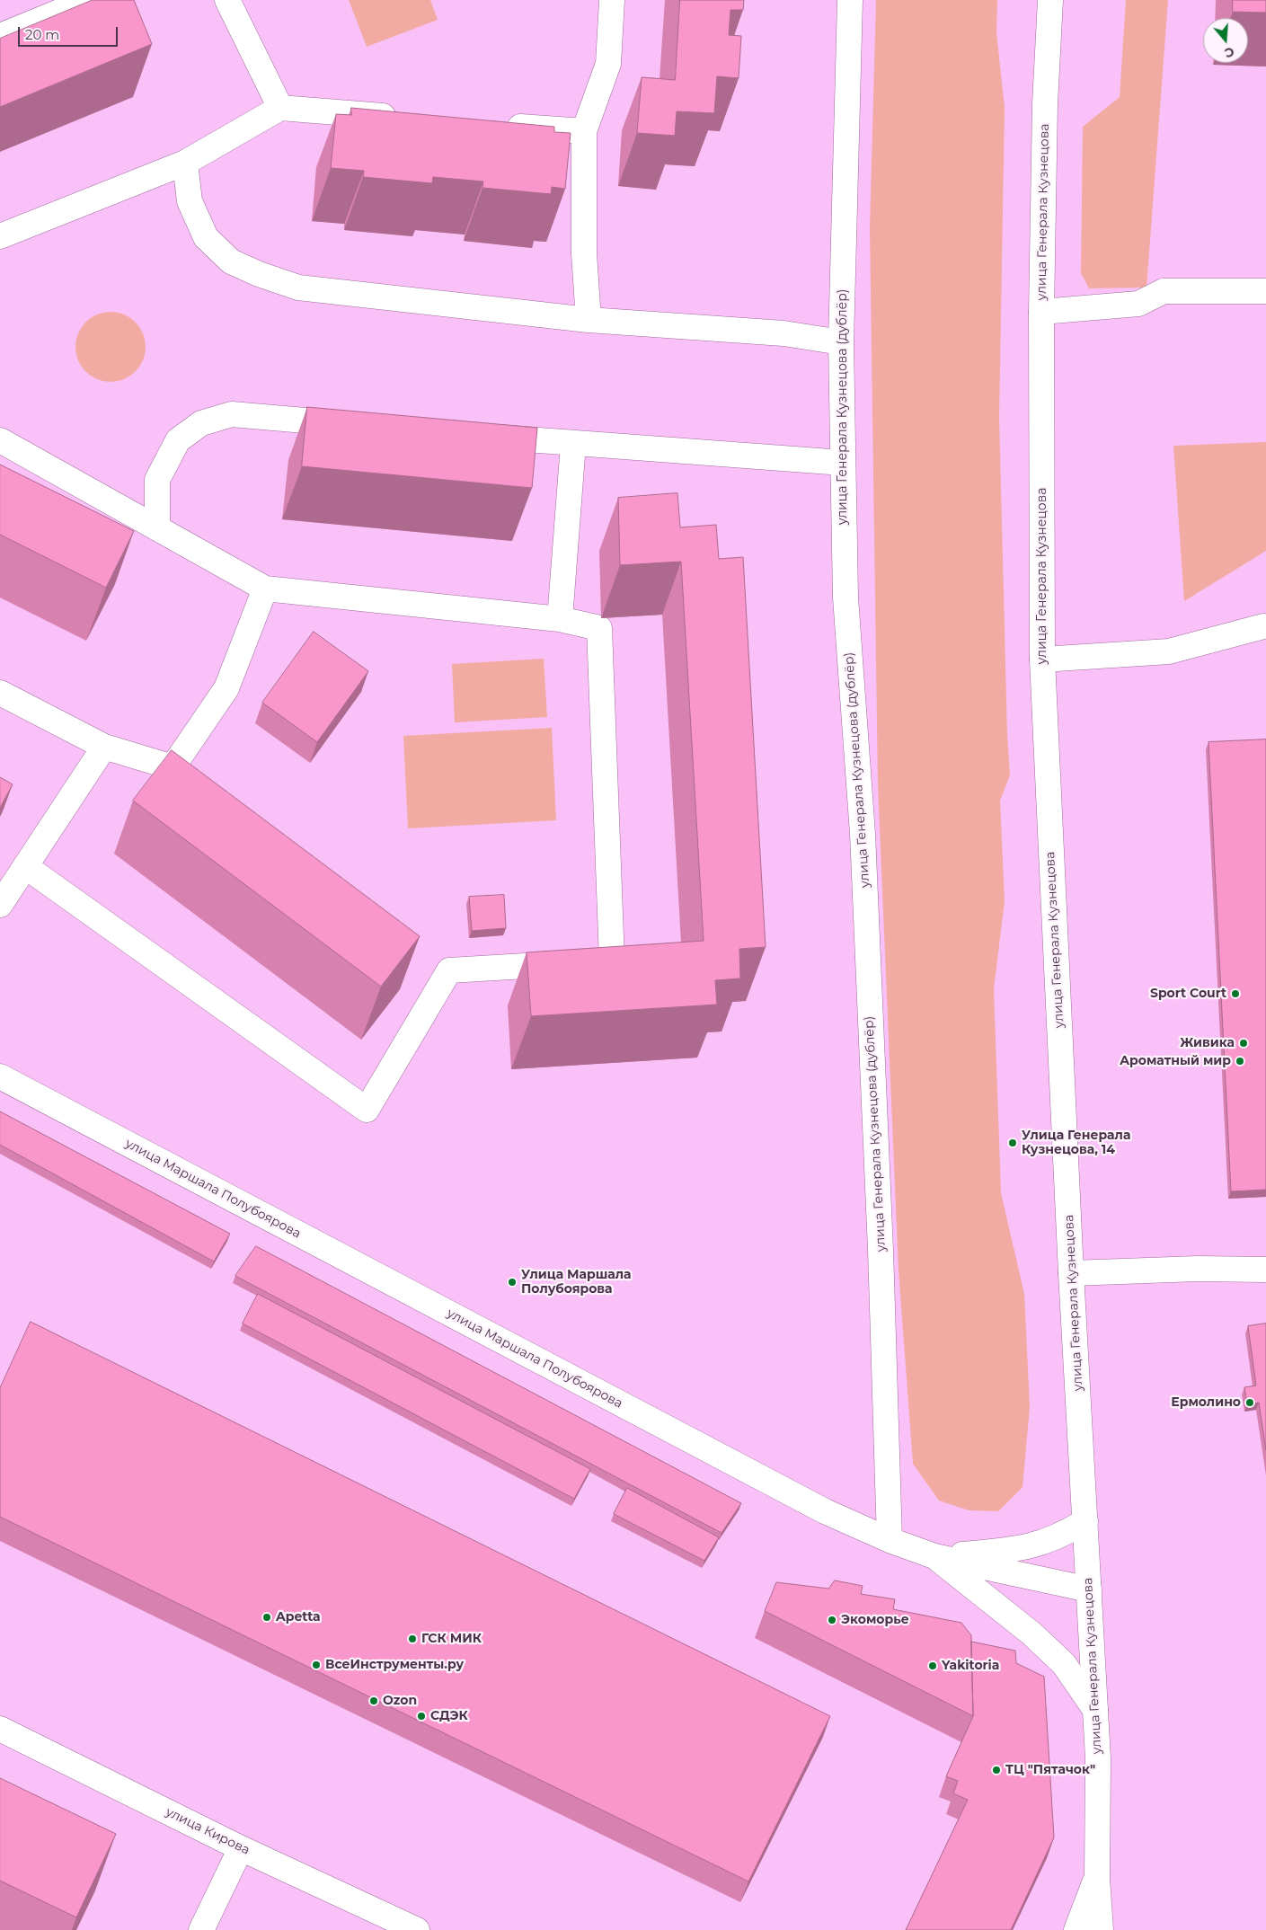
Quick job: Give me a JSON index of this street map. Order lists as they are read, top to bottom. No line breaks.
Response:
{"streets":{"street":["улица Генерала Кузнецова","улица Генерала Кузнецова (дублёр)","улица Маршала Полубоярова","улица Кирова"]},"crossings":[["улица Генерала Кузнецова","улица Маршала Полубоярова"],["улица Генерала Кузнецова (дублёр)","улица Маршала Полубоярова"]],"places":["Sport Court","Живика","Ароматный мир","Улица Генерала Кузнецова, 14","Улица Маршала Полубоярова","Ермолино","Apetta","Экоморье","ГСК МИК","ВсеИнструменты.ру","Yakitoria","Ozon","СДЭК","ТЦ \"Пятачок\""],"scale_bar":"20 m","north":"bottom"}
